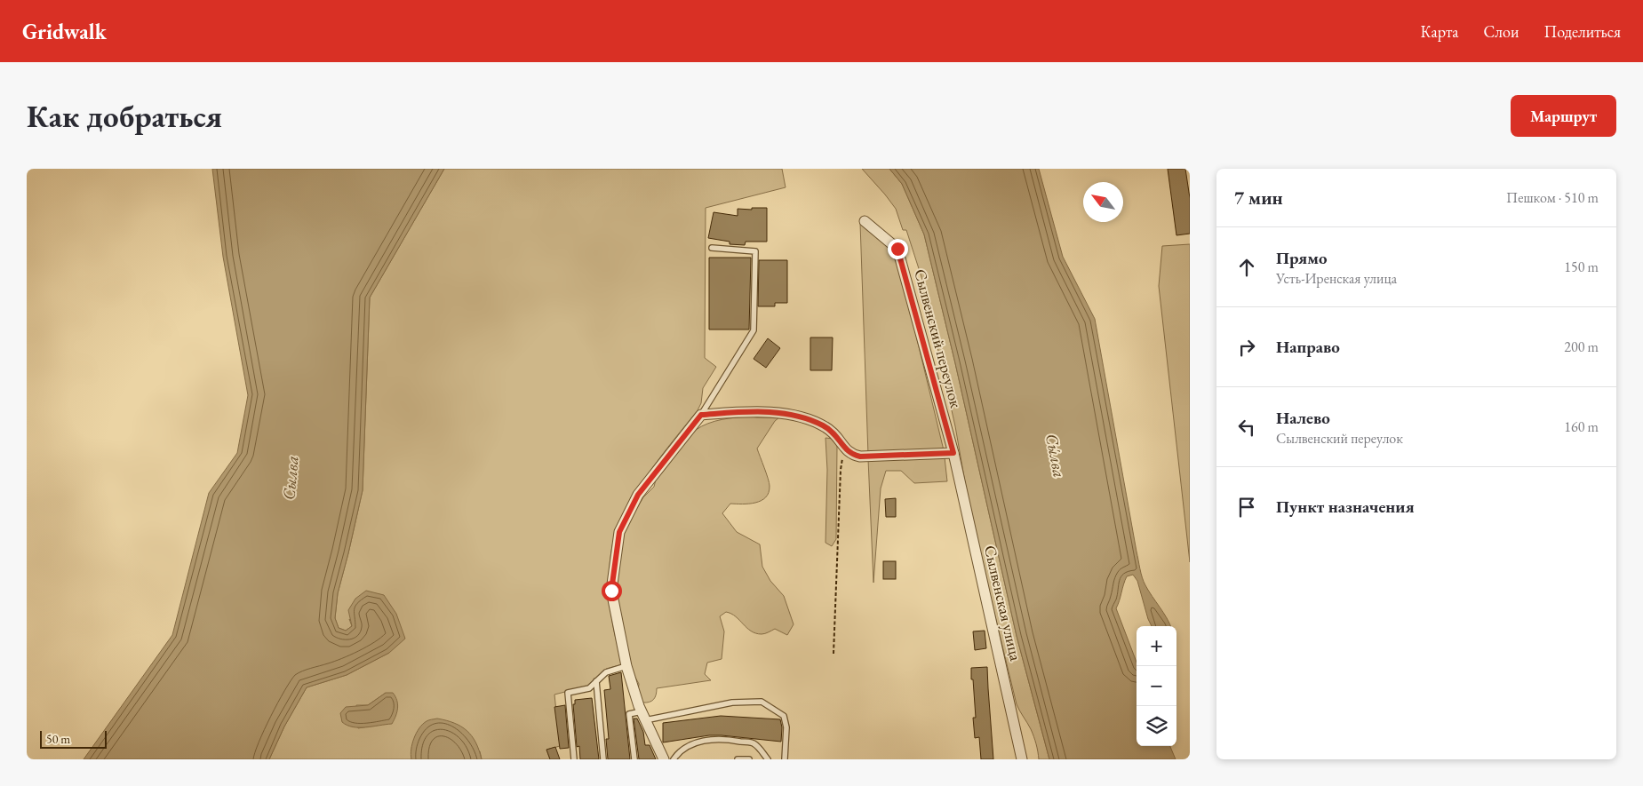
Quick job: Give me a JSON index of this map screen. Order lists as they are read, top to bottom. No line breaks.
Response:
{"streets":{"street":["Сылвенский переулок","Сылвенская улица"]},"crossings":[["Сылвенский переулок","Сылвенская улица"]],"water":["Сы́лва","Сылва"],"scale_bar":"50 m","north":"top left","page":{"header":"Gridwalk","nav":["Карта","Слои","Поделиться"],"buttons":"Маршрут","title":"Как добраться","heading":["7 мин","Пешком · 510 m"],"list":[["Прямо","Усть-Иренская улица","150 m"],["Направо","200 m"],["Налево","Сылвенский переулок","160 m"],"Пункт назначения"],"map_buttons":["+","−"],"scale":"50 m"}}
